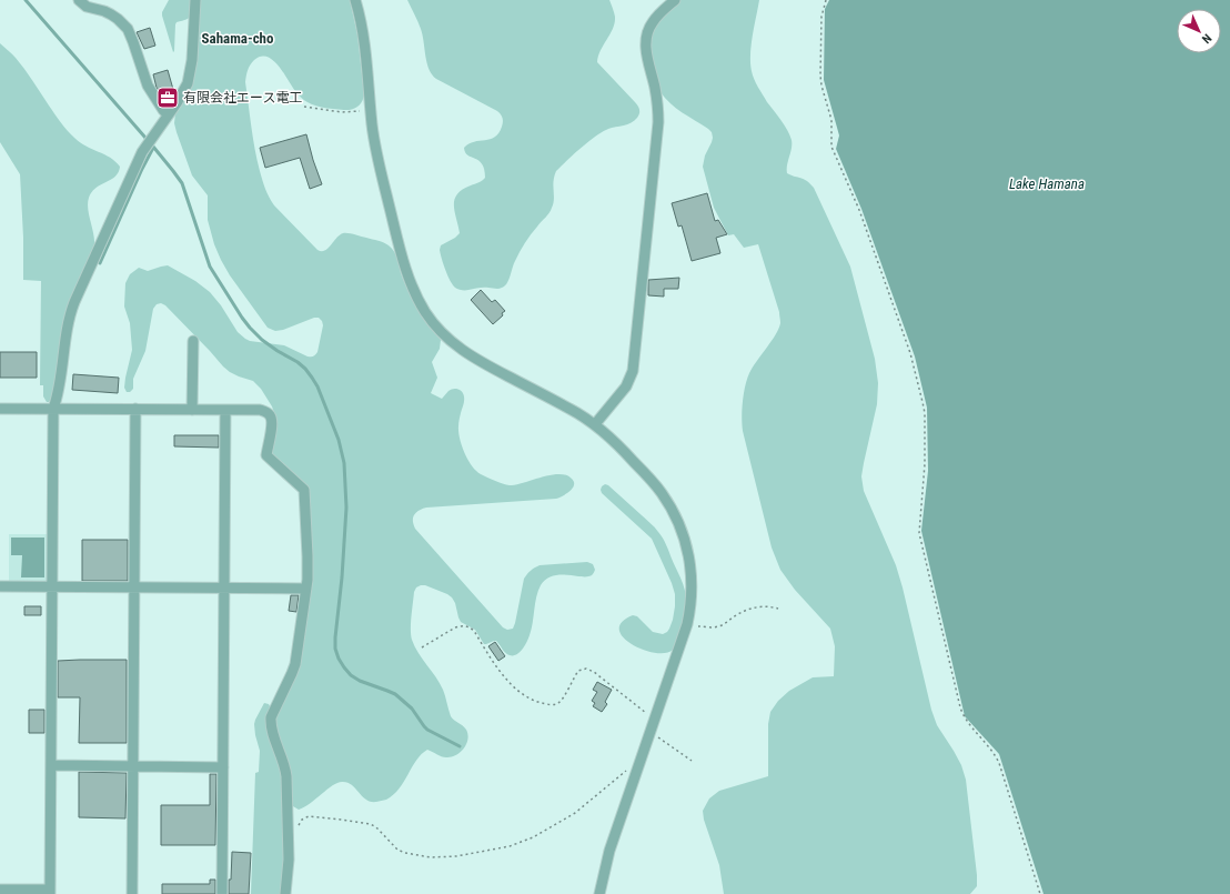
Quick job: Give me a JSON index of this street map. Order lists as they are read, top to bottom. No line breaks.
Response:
{"districts":["Sahama-cho"],"water":["Lake Hamana"],"places":{"office":["有限会社エース電工"]},"north":"bottom right"}
